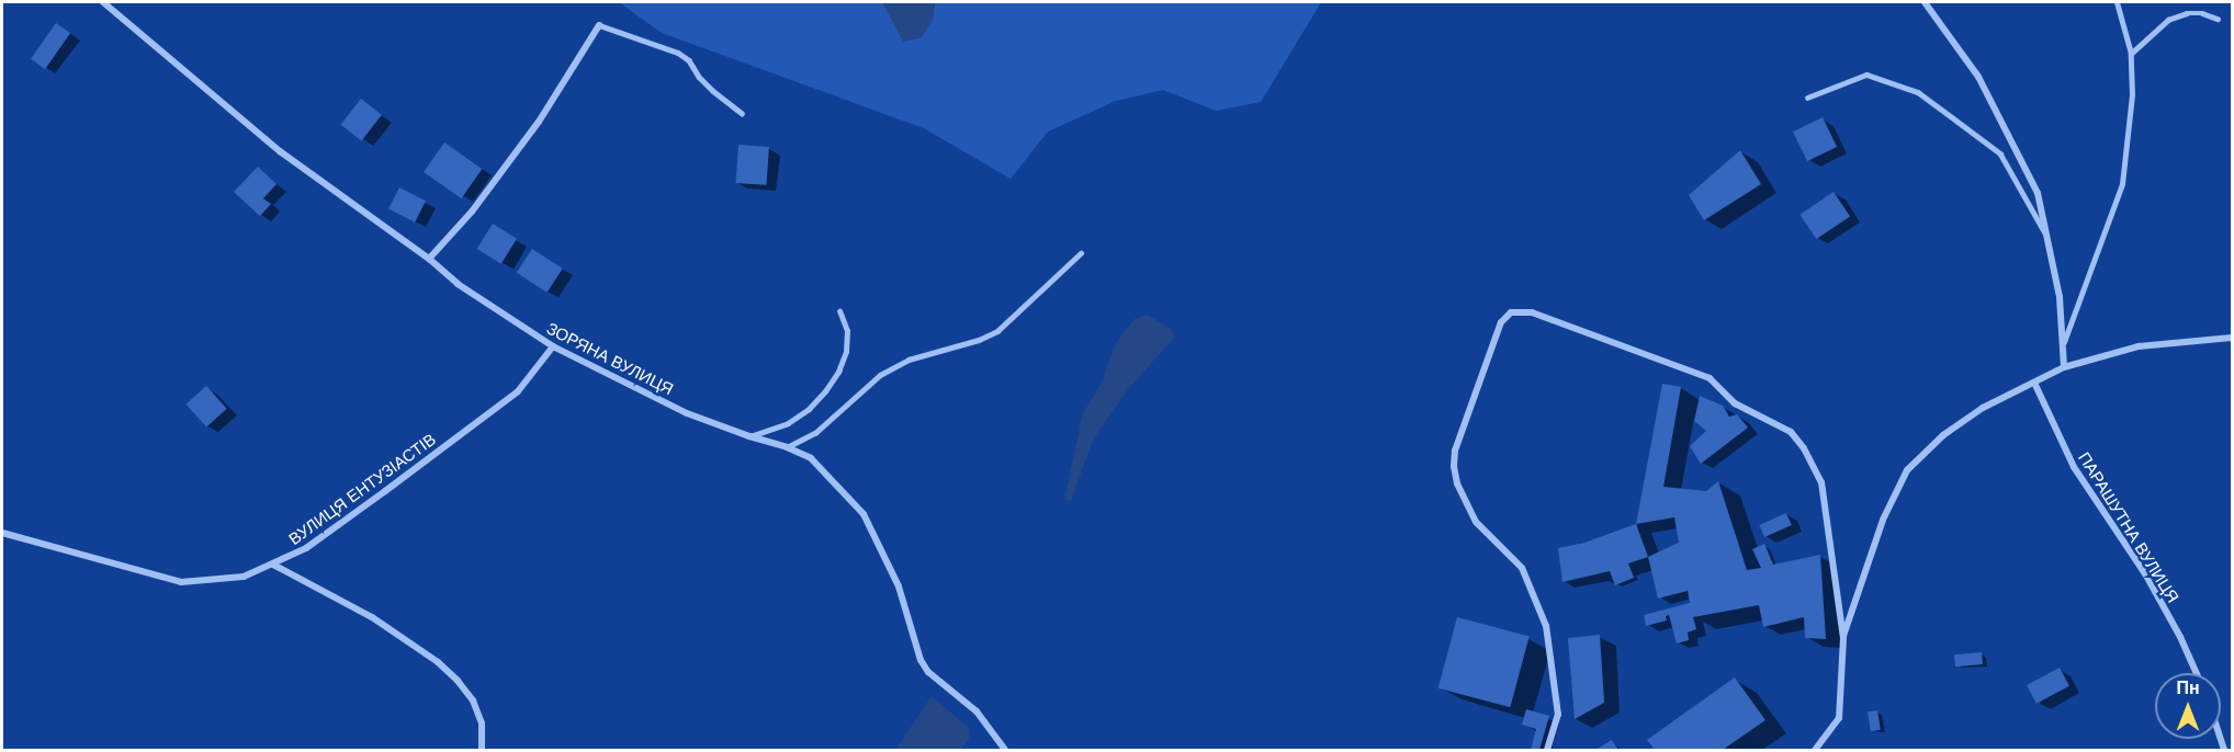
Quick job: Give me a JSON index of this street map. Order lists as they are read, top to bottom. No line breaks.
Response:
{"streets":{"street":["ЗОРЯНА ВУЛИЦЯ","ВУЛИЦЯ ЕНТУЗІАСТІВ","ПАРАШУТНА ВУЛИЦЯ"]},"crossings":[["ЗОРЯНА ВУЛИЦЯ","ВУЛИЦЯ ЕНТУЗІАСТІВ"]],"north":"top"}
